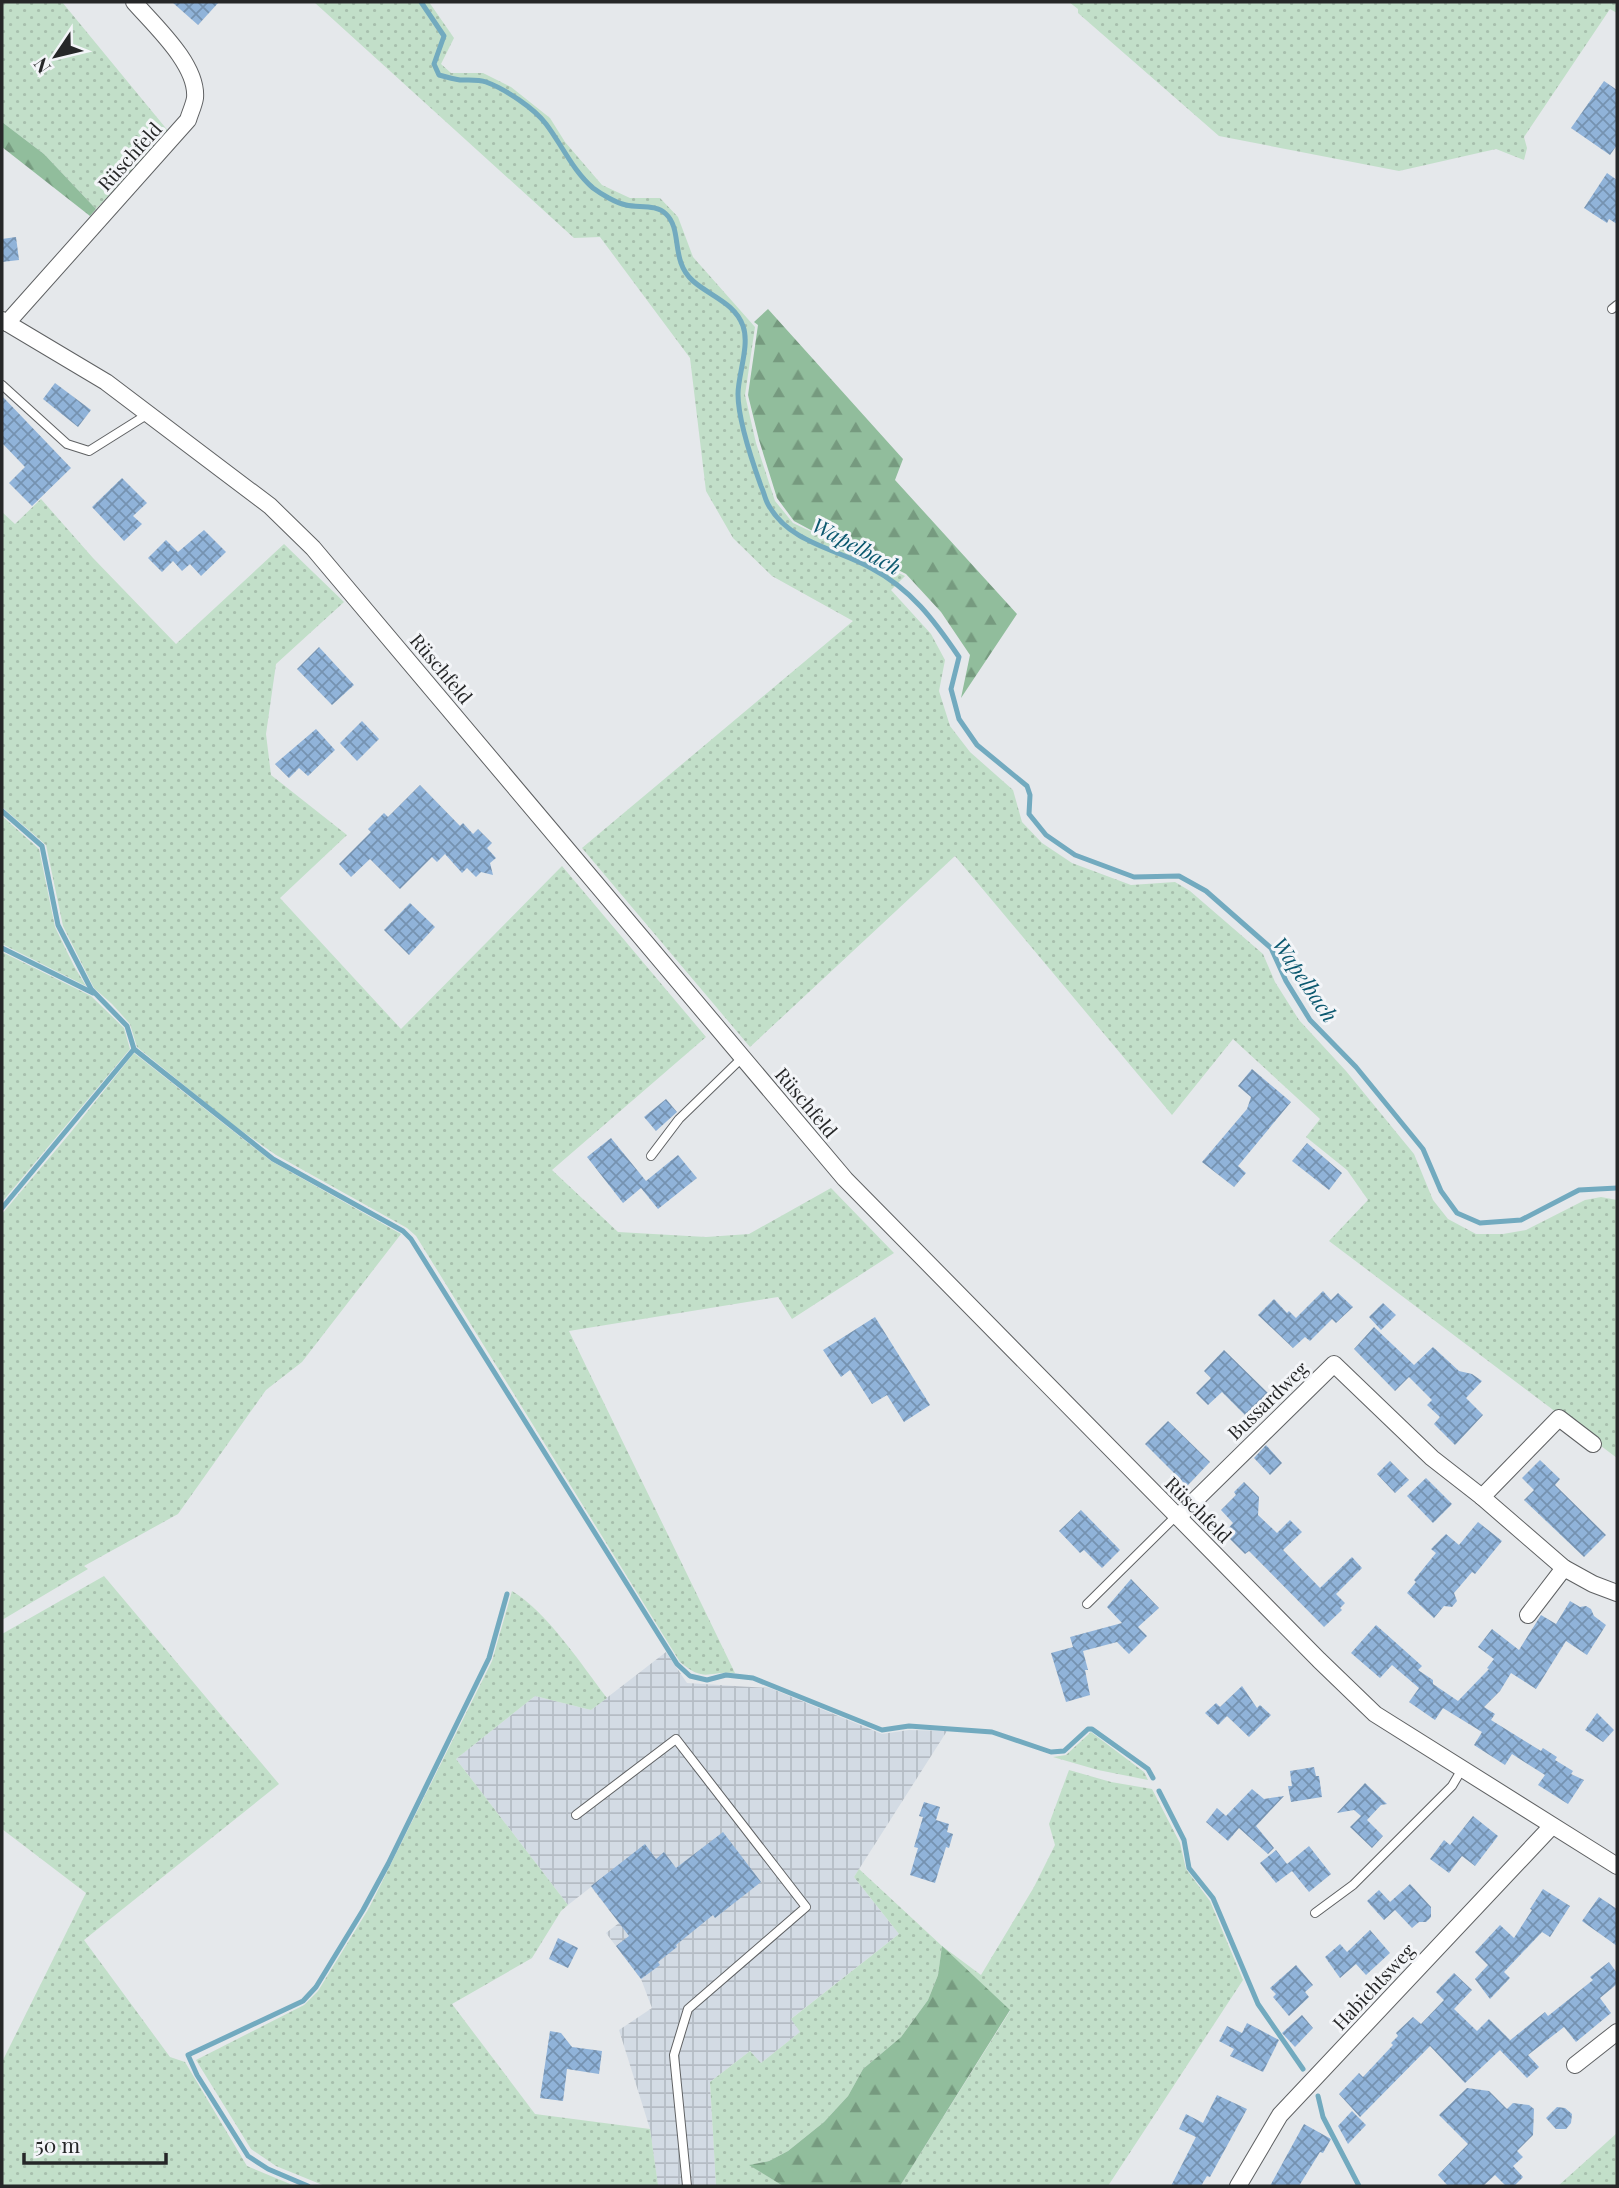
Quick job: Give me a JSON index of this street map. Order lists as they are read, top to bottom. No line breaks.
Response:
{"streets":{"street":["Rüschfeld","Bussardweg","Habichtsweg"]},"crossings":[["Rüschfeld","Bussardweg"],["Rüschfeld","Habichtsweg"]],"water":["Wapelbach"],"scale_bar":"50 m","north":"bottom left"}
